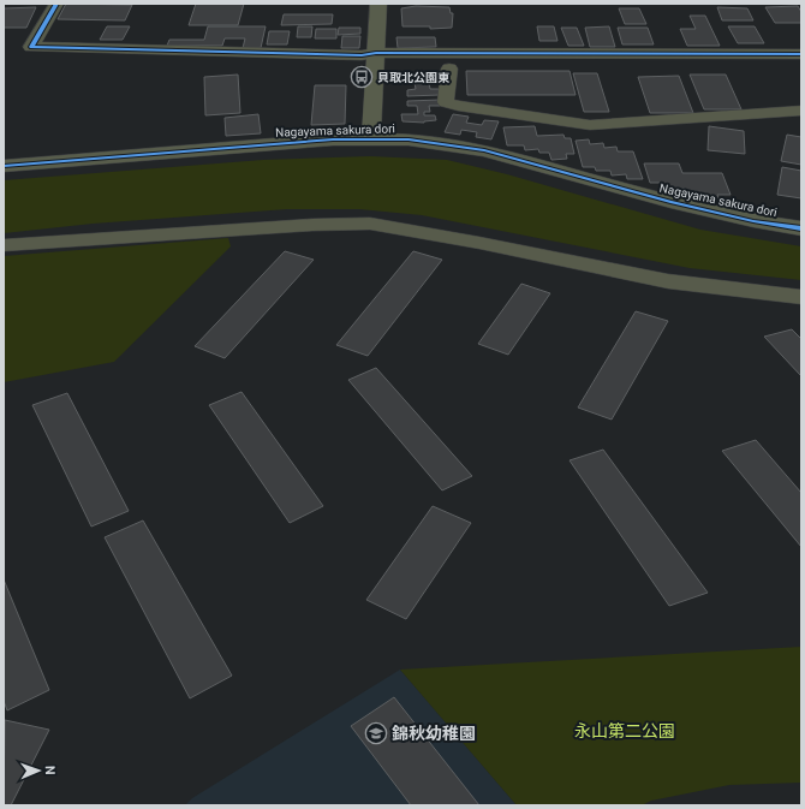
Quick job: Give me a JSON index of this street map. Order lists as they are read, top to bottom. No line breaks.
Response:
{"streets":{"street":["Nagayama sakura dori"]},"parks":["永山第二公園"],"places":{"bus stop":["貝取北公園東"],"school or university":["錦秋幼稚園"]},"north":"right"}
